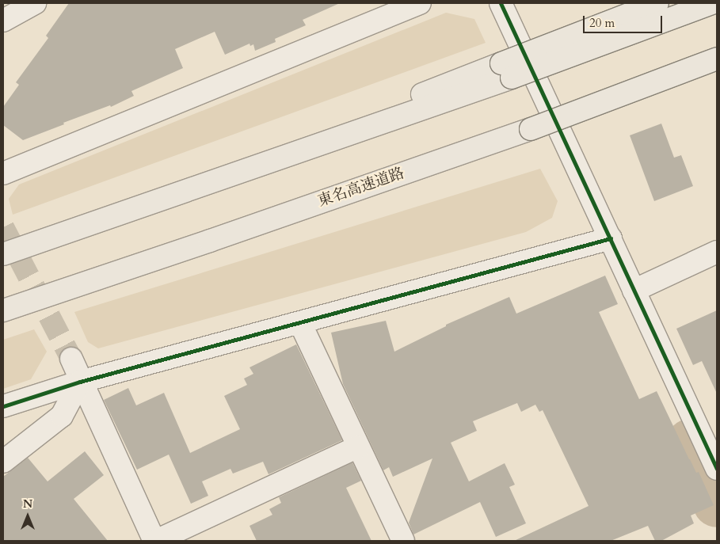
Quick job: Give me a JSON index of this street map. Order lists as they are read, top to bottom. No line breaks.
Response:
{"streets":{"highway":["東名高速道路"]},"scale_bar":"20 m","north":"top"}
